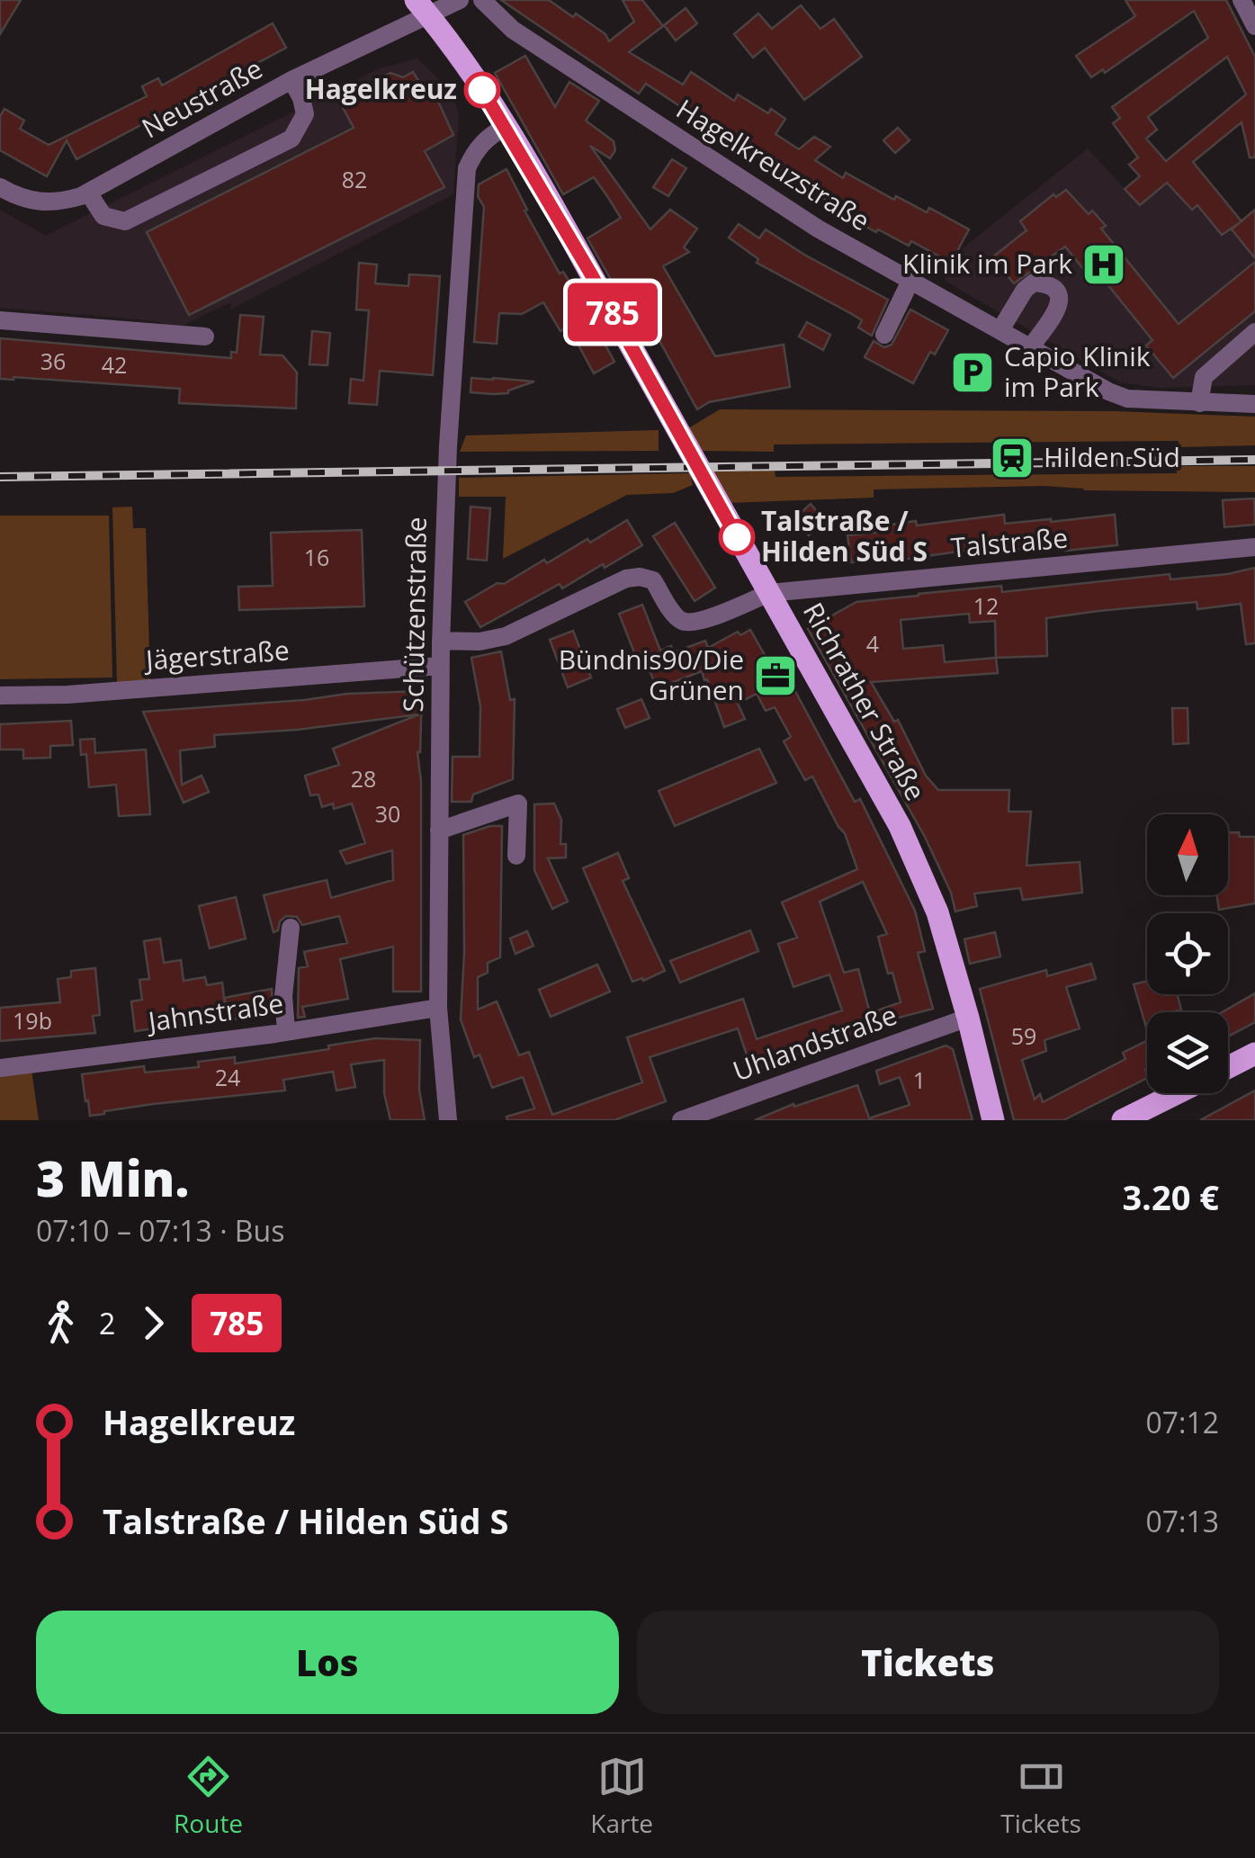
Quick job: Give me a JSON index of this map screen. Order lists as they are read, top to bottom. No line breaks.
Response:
{"streets":{"main road":["Richrather Straße"],"street":["Neustraße","Hagelkreuzstraße","Talstraße","Schützenstraße","Jägerstraße","Jahnstraße","Uhlandstraße"]},"crossings":[["Neustraße","Richrather Straße"],["Talstraße","Schützenstraße"],["Talstraße","Richrather Straße"],["Schützenstraße","Jägerstraße"],["Schützenstraße","Richrather Straße"],["Schützenstraße","Jahnstraße"],["Richrather Straße","Uhlandstraße"]],"places":{"other":["Hagelkreuz","Talstraße / Hilden Süd S"],"hospital":["Klinik im Park"],"parking":["Capio Klinik im Park"],"station":["Hilden Süd"],"office":["Bündnis90/Die Grünen"]},"lines":["bus line 785"],"house_numbers":["82","36","42","16","12","4","28","30","19b","59","24","1"],"north":"top","page":{"on_map":"785","heading":["3 Min.","07:10 – 07:13 · Bus","3.20 €"],"legs":["2","785"],"list":[{"name":"Hagelkreuz","value":"07:12"},{"name":"Talstraße / Hilden Süd S","value":"07:13"}],"buttons":["Los","Tickets"],"tabs":["Route","Karte","Tickets"]}}
